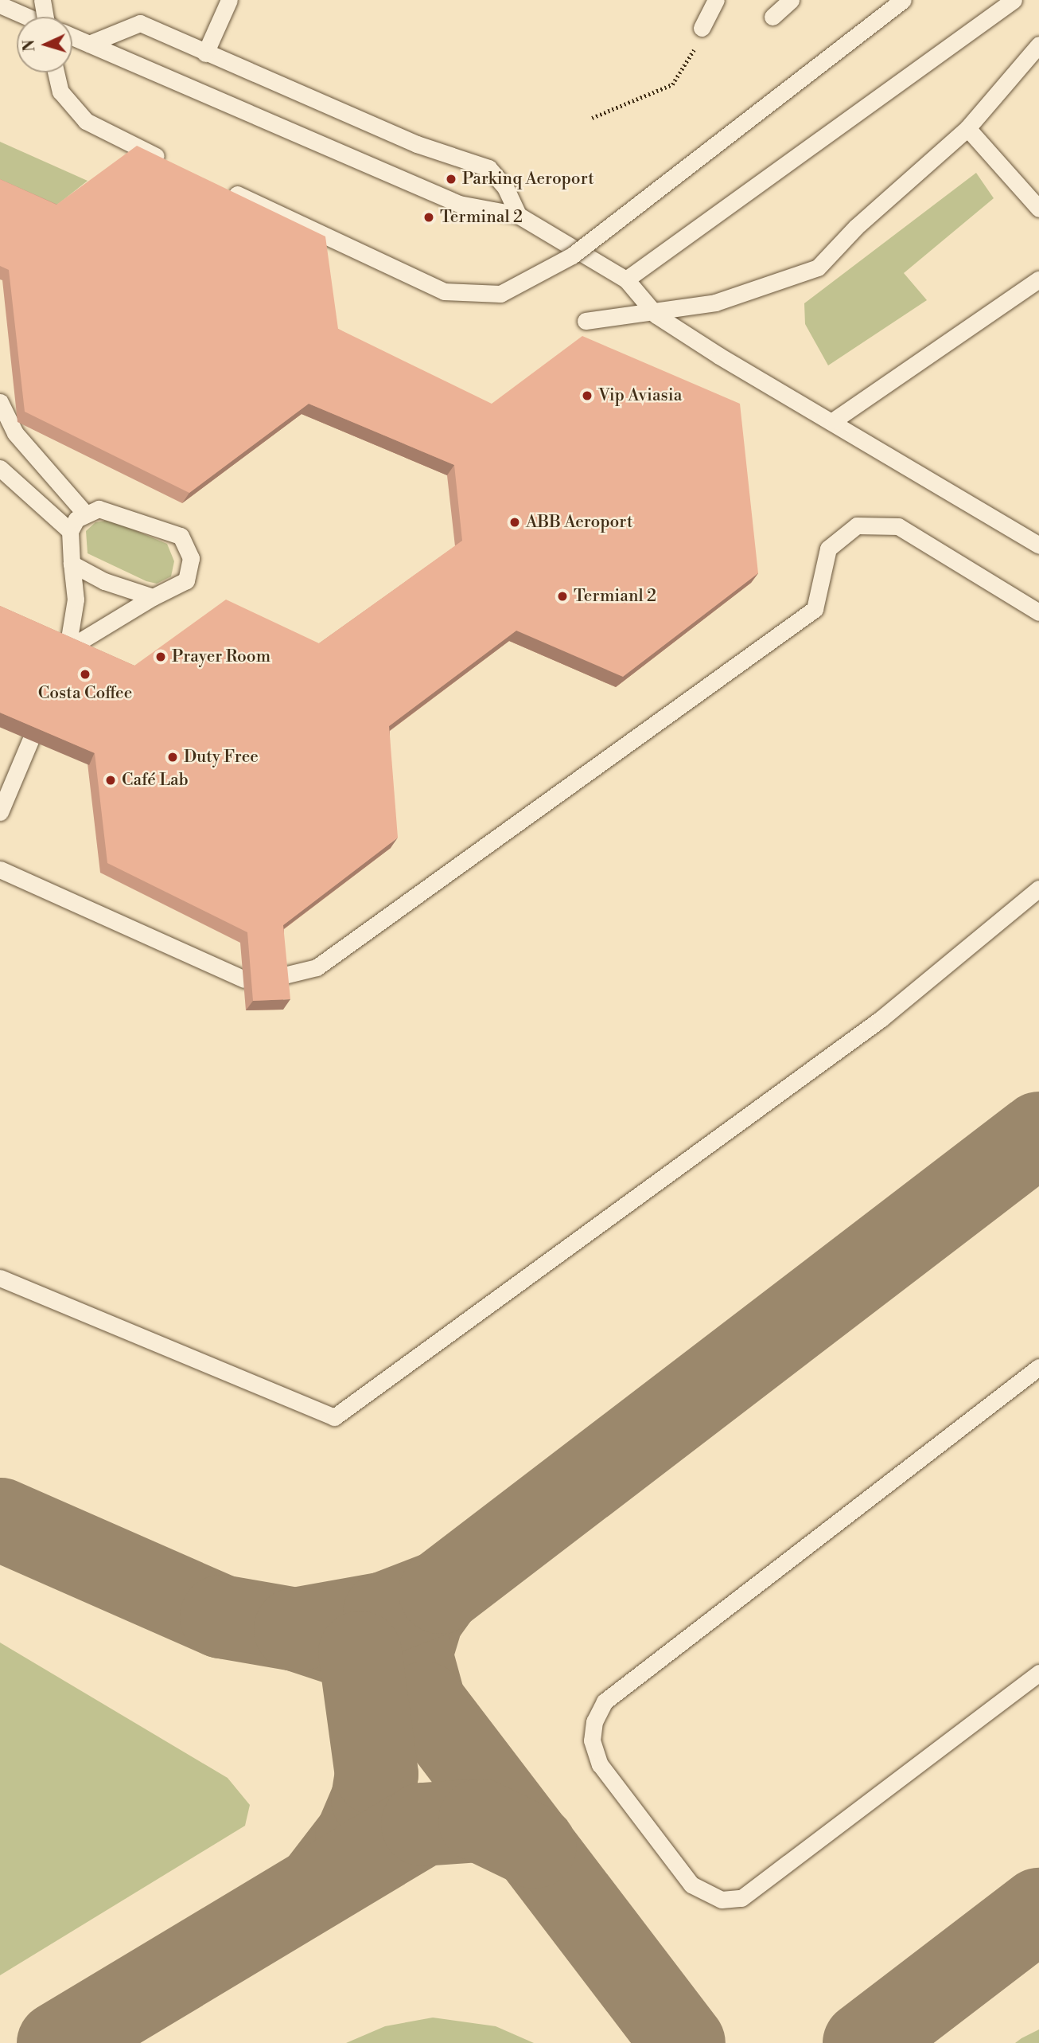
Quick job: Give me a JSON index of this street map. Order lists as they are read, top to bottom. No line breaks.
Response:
{"places":["Parkinq Aeroport","Terminal 2","Vip Aviasia","ABB Aeroport","Termianl 2","Prayer Room","Costa Coffee","Duty Free","Café Lab"],"north":"left"}
